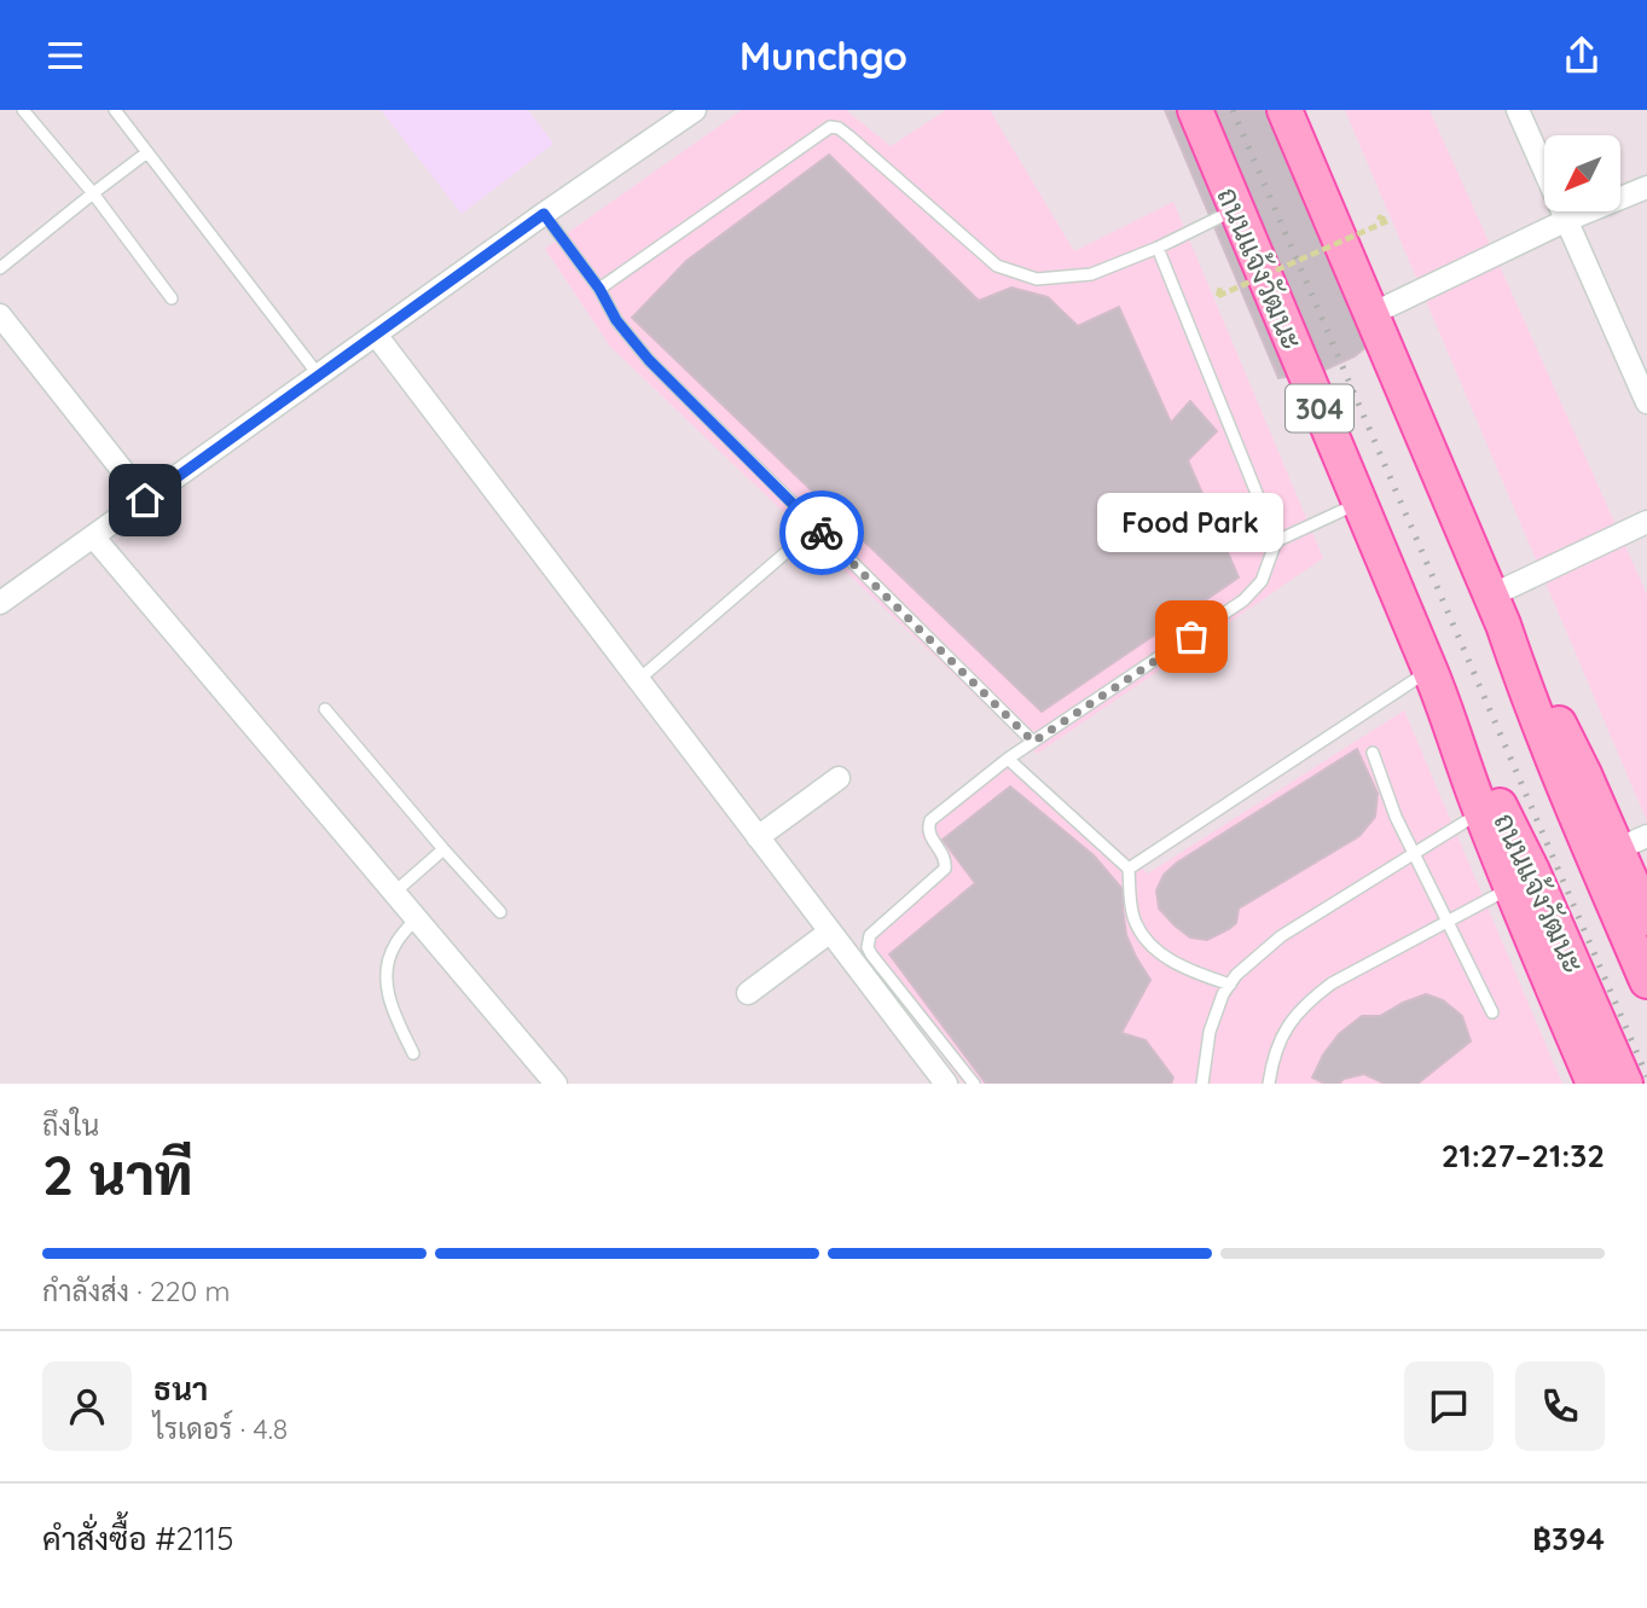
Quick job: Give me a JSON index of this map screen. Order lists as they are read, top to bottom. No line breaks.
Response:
{"streets":{"main road":["ถนนแจ้งวัฒนะ","304"]},"places":["Food Park"],"north":"bottom left","page":{"header":"Munchgo","bubble":"Food Park","heading":["2 นาที","ถึงใน","21:27–21:32"],"panel":["ธนา","ไรเดอร์ · 4.8","คำสั่งซื้อ #2115","฿394"],"bar":"กำลังส่ง · 220 m"}}
